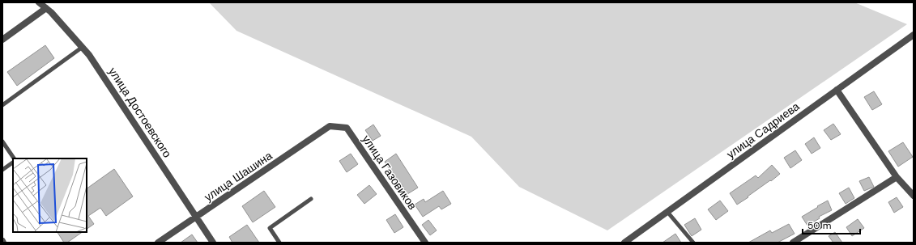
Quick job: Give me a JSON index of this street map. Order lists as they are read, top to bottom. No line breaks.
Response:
{"streets":{"street":["улица Достоевского","улица Садриева","улица Газовиков","улица Шашина"]},"crossings":[["улица Достоевского","улица Шашина"],["улица Газовиков","улица Шашина"]],"scale_bar":"50 m"}
